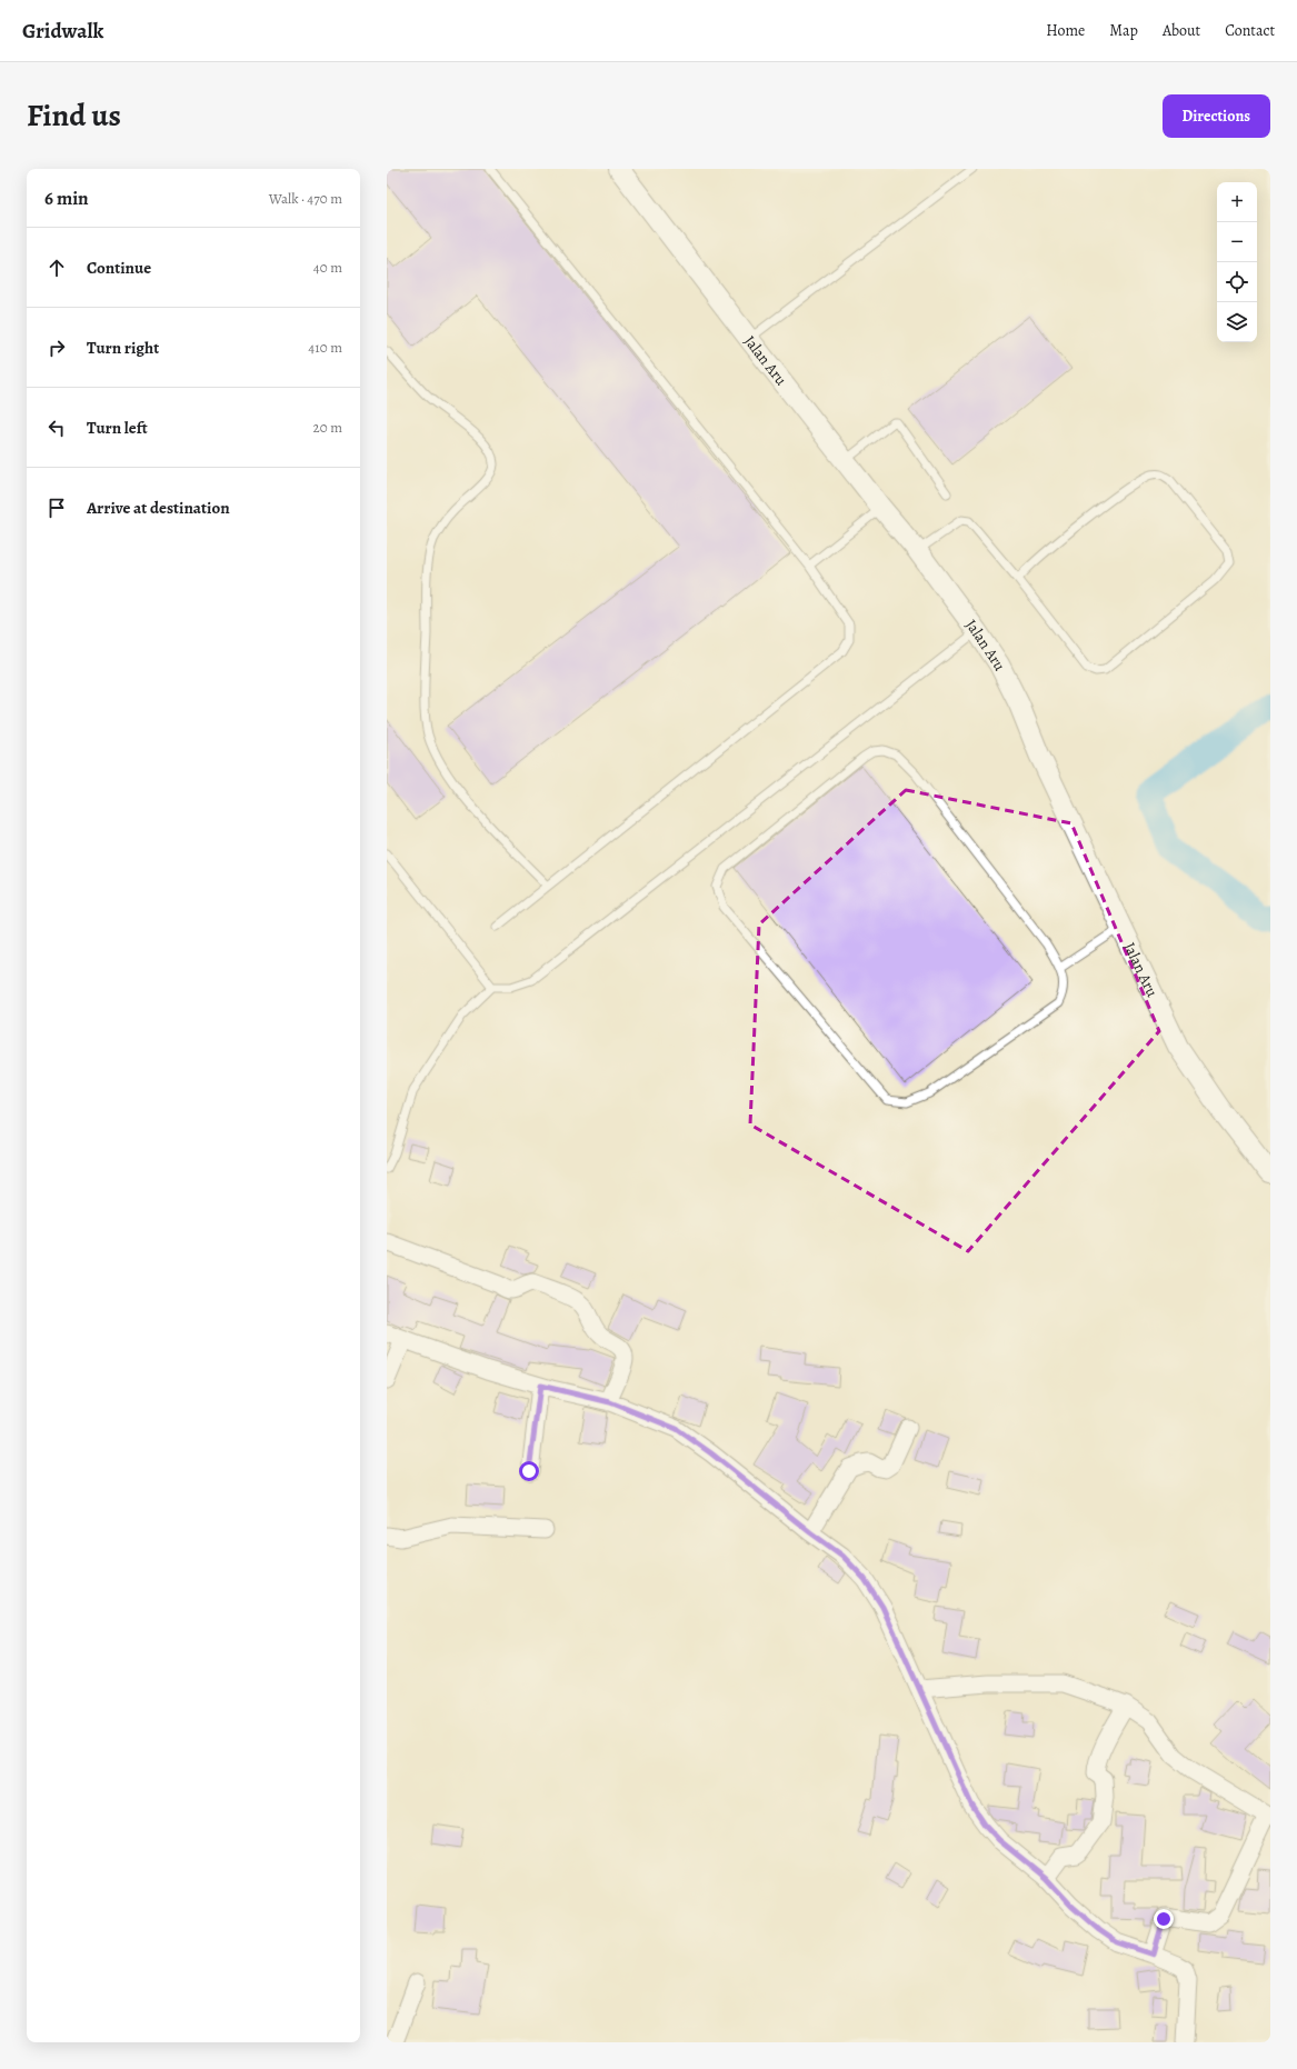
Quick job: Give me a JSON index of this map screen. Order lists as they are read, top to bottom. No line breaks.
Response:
{"streets":{"street":["Jalan Aru"]},"page":{"header":"Gridwalk","nav":["Home","Map","About","Contact"],"title":"Find us","buttons":"Directions","heading":["6 min","Walk · 470 m"],"map_buttons":["+","−"],"list":[["Continue","40 m"],["Turn right","410 m"],["Turn left","20 m"],"Arrive at destination"]}}
